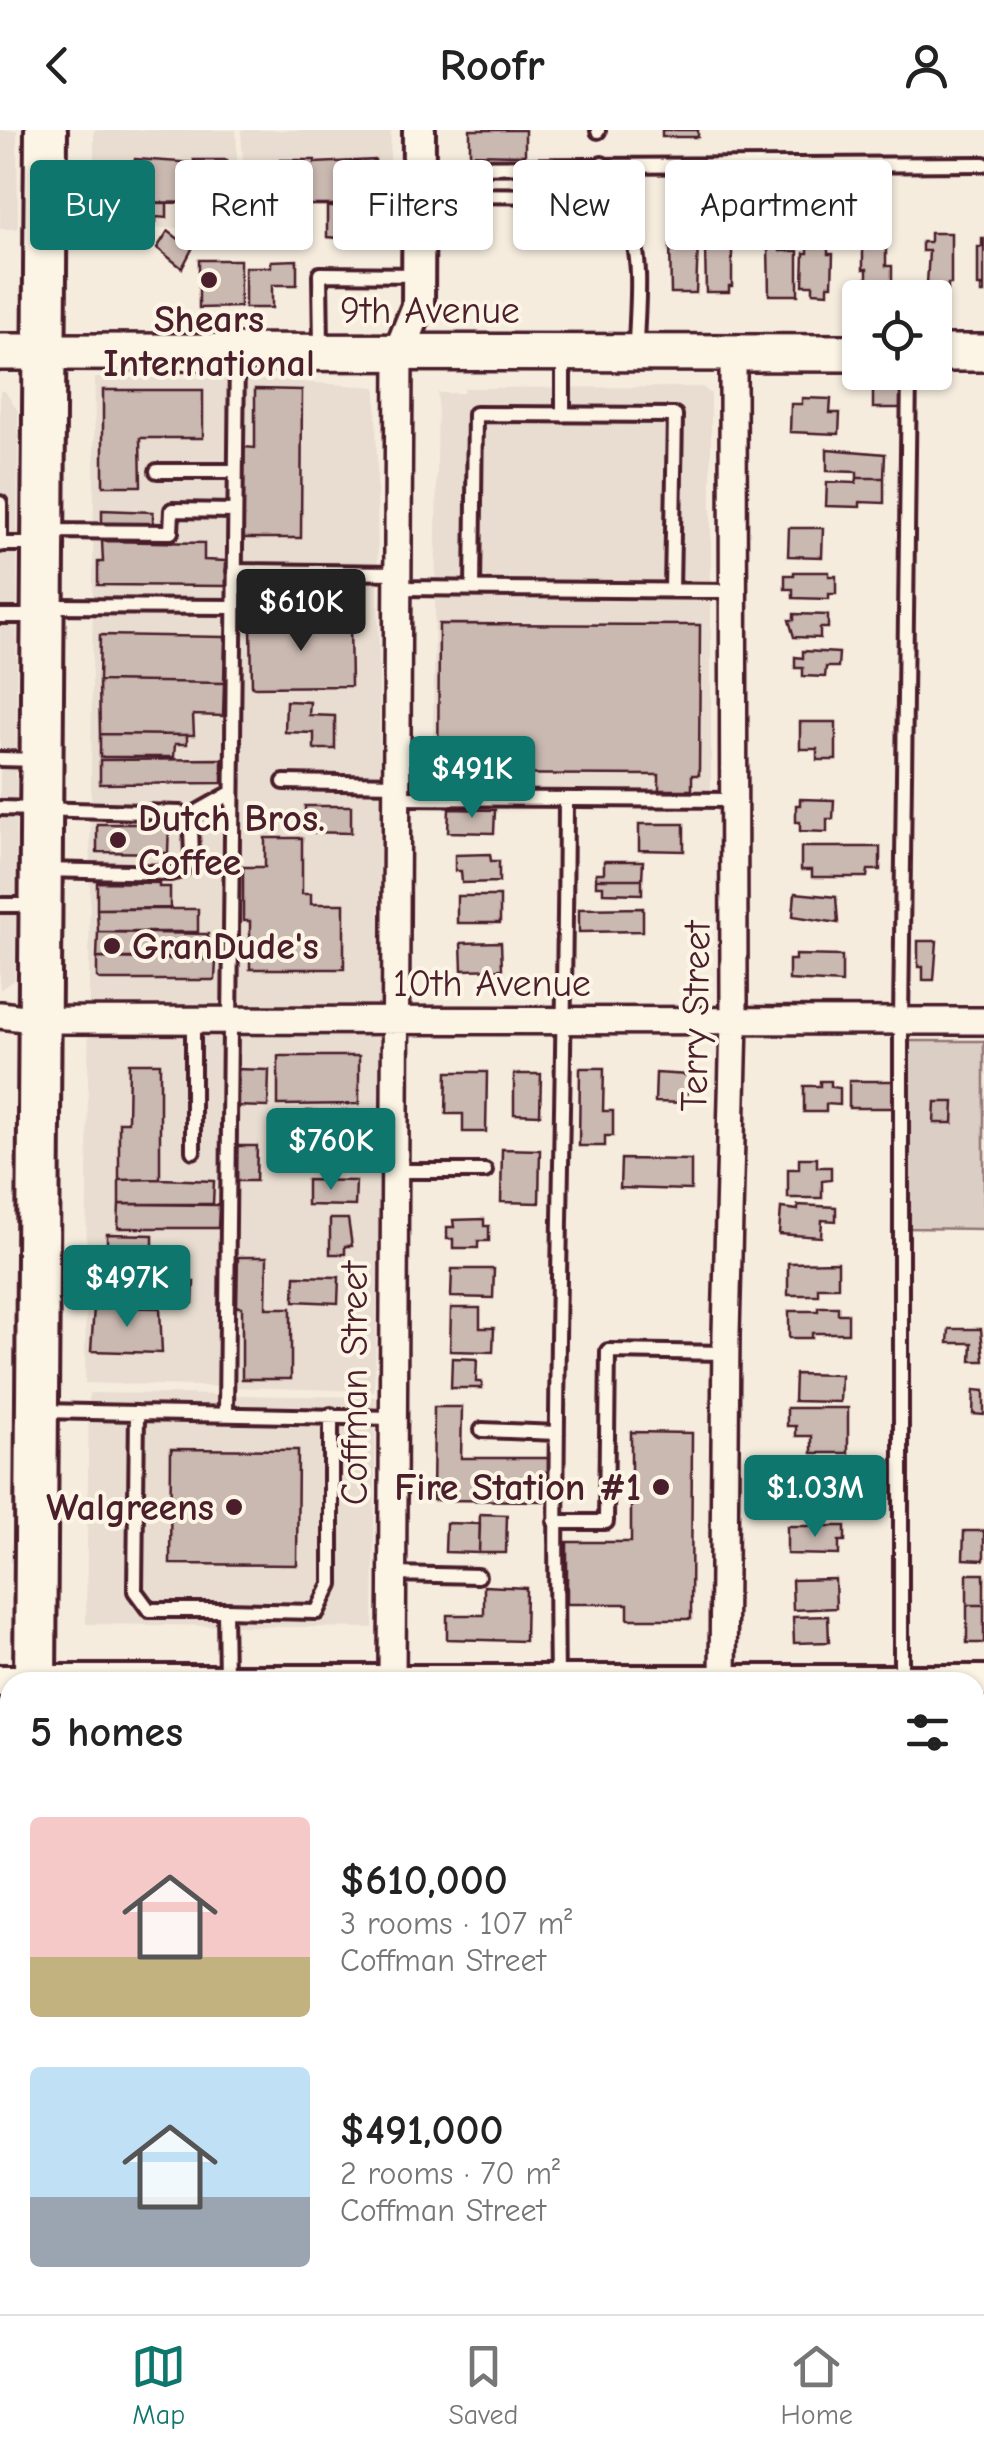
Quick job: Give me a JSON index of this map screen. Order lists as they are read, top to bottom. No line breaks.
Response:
{"streets":{"main road":["9th Avenue"],"street":["10th Avenue","Terry Street","Coffman Street"]},"crossings":[["9th Avenue","Terry Street"],["9th Avenue","Coffman Street"],["10th Avenue","Terry Street"],["10th Avenue","Coffman Street"]],"places":["Shears International","Dutch Bros. Coffee","GranDude's","Fire Station #1","Walgreens"],"page":{"header":"Roofr","chip":["Buy","Rent","Filters","New","Apartment"],"price":["$610K","$491K","$760K","$497K","$1.03M"],"heading":"5 homes","list":[{"name":"$610,000","note":"3 rooms · 107 m² · Coffman Street"},{"name":"$491,000","note":"2 rooms · 70 m² · Coffman Street"}],"tabs":["Map","Saved","Home"]}}
